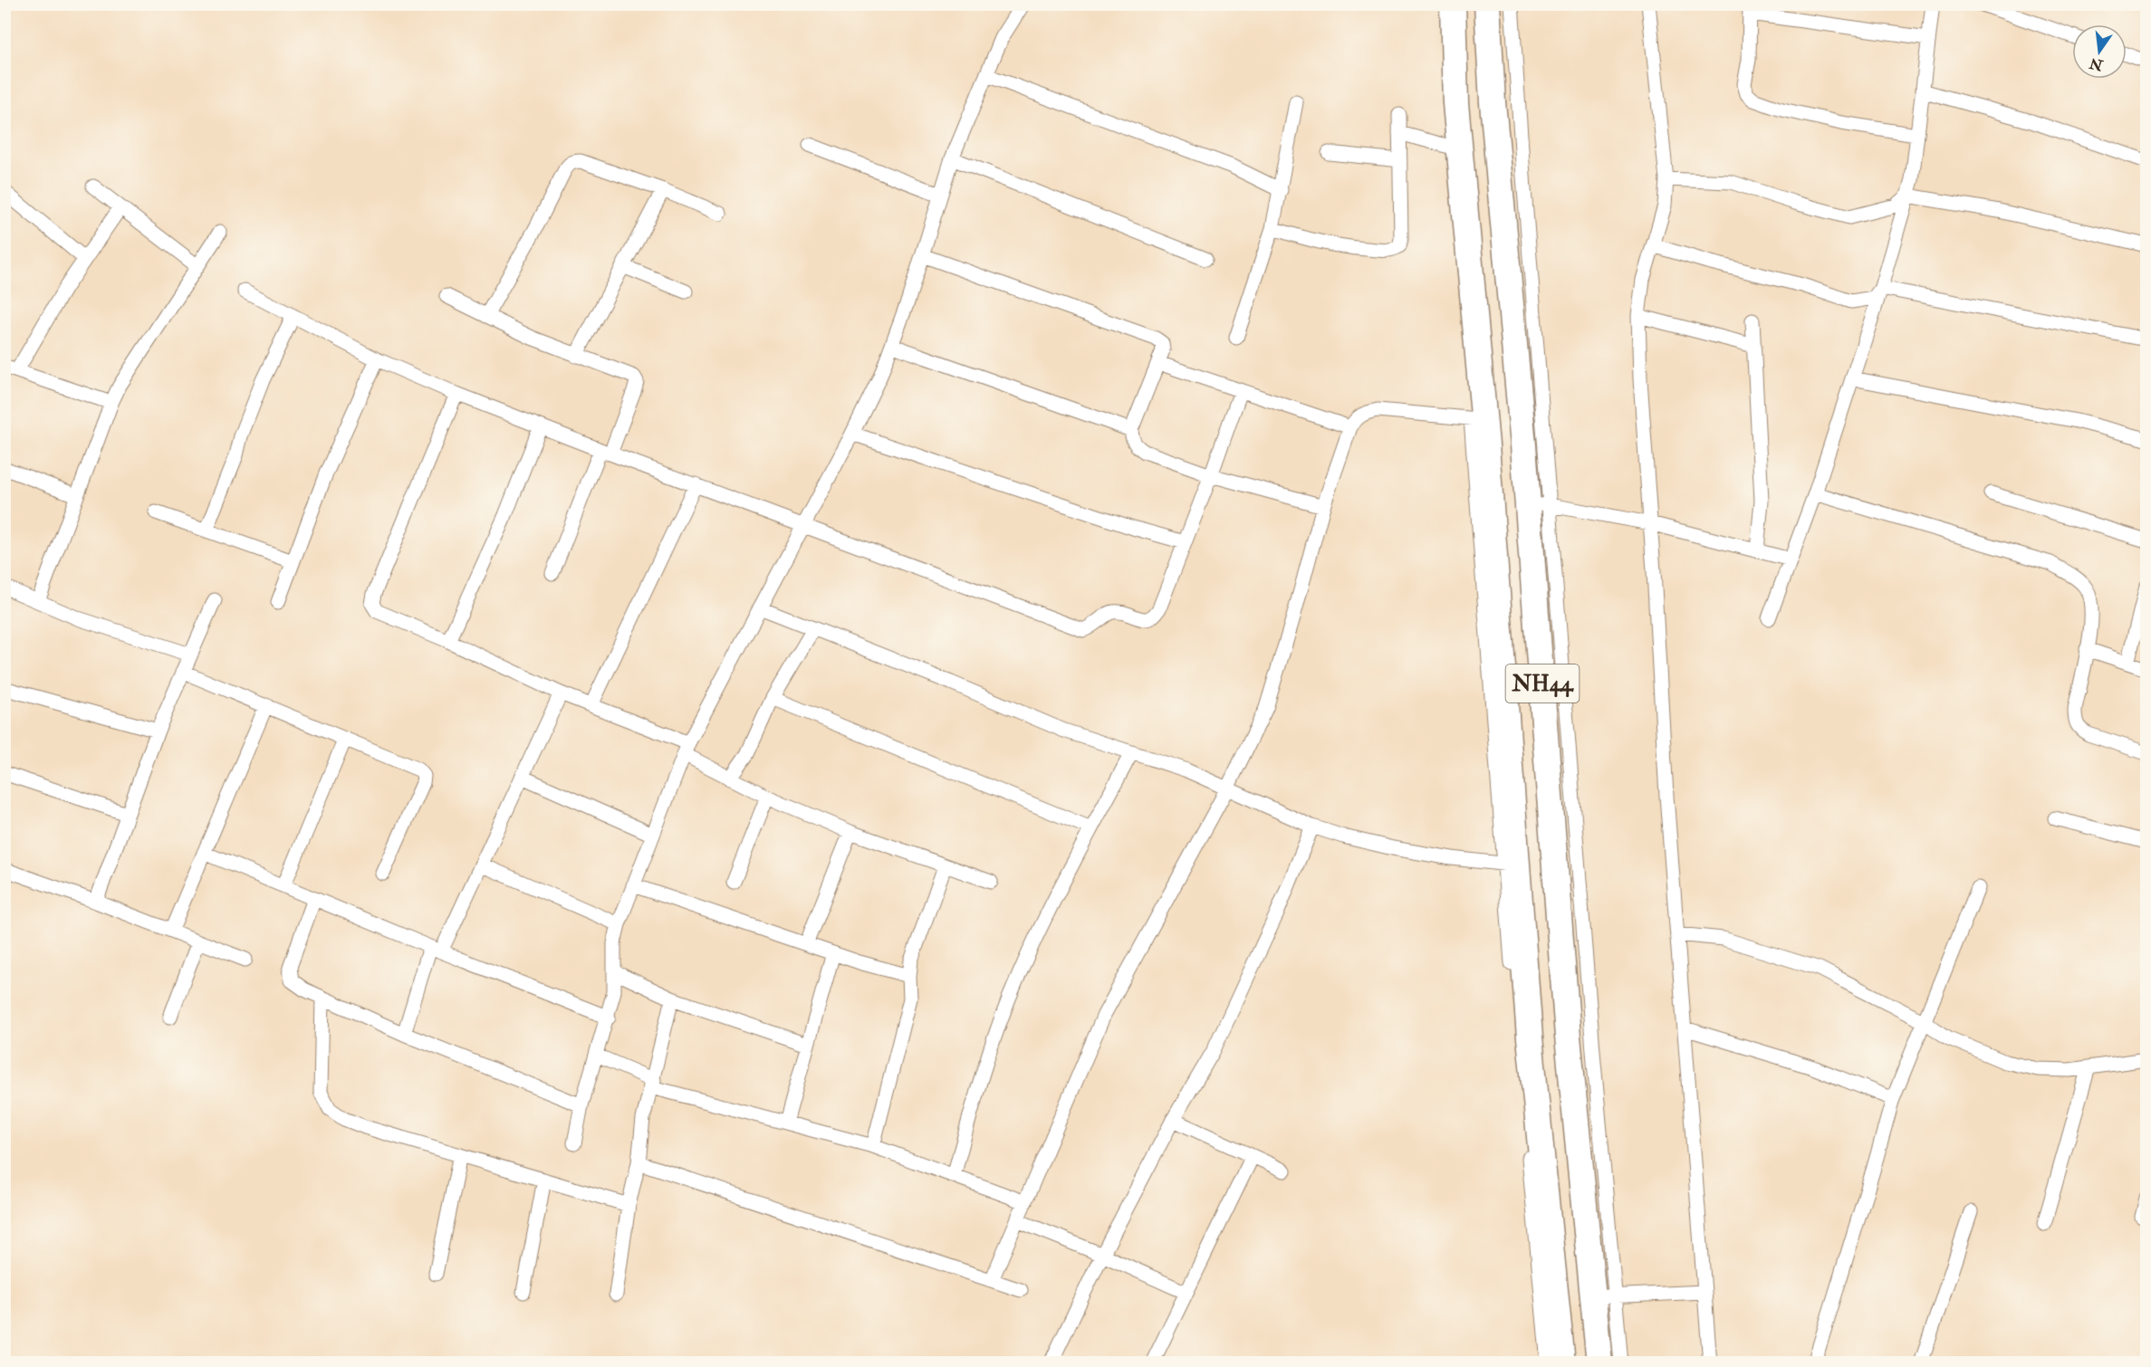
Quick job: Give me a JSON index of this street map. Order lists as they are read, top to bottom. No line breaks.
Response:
{"streets":{"highway":["NH44"]},"north":"bottom"}
